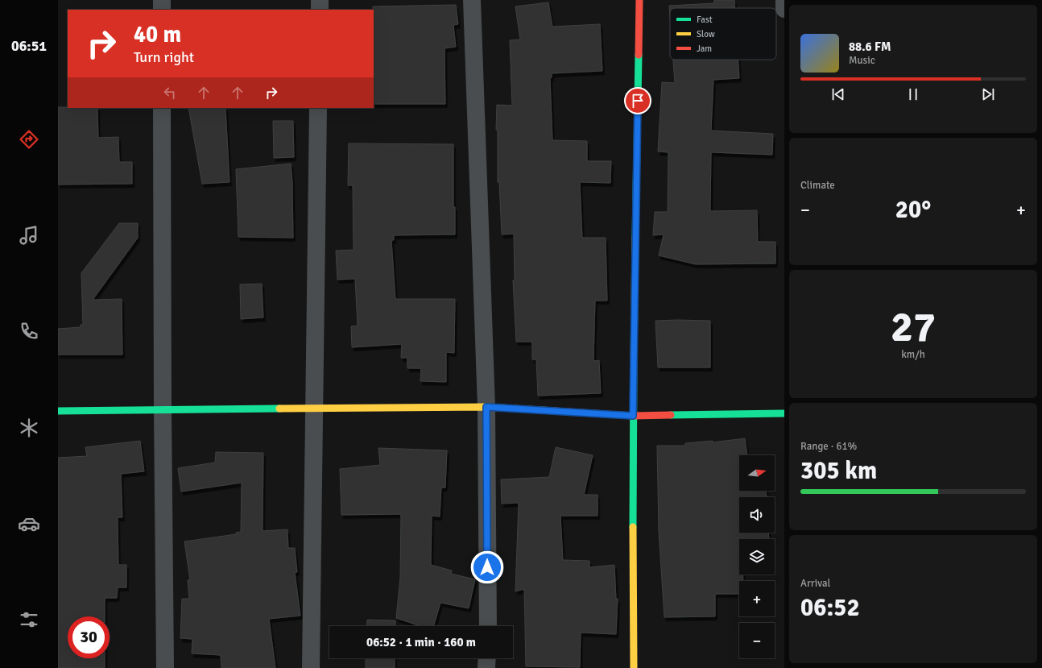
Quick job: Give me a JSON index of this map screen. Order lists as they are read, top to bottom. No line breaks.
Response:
{"legend":["Fast","Slow","Jam"],"north":"right","page":{"tabs":"06:51","turn":["40 m","Turn right"],"song":["88.6 FM","Music"],"tile":["Climate",["27","km/h"],["Range · 61%","305 km"],["Arrival","06:52"]],"heat":["−","20°","+"],"map_buttons":["+","−"],"limit":"30","trip":"06:52 · 1 min · 160 m"}}
